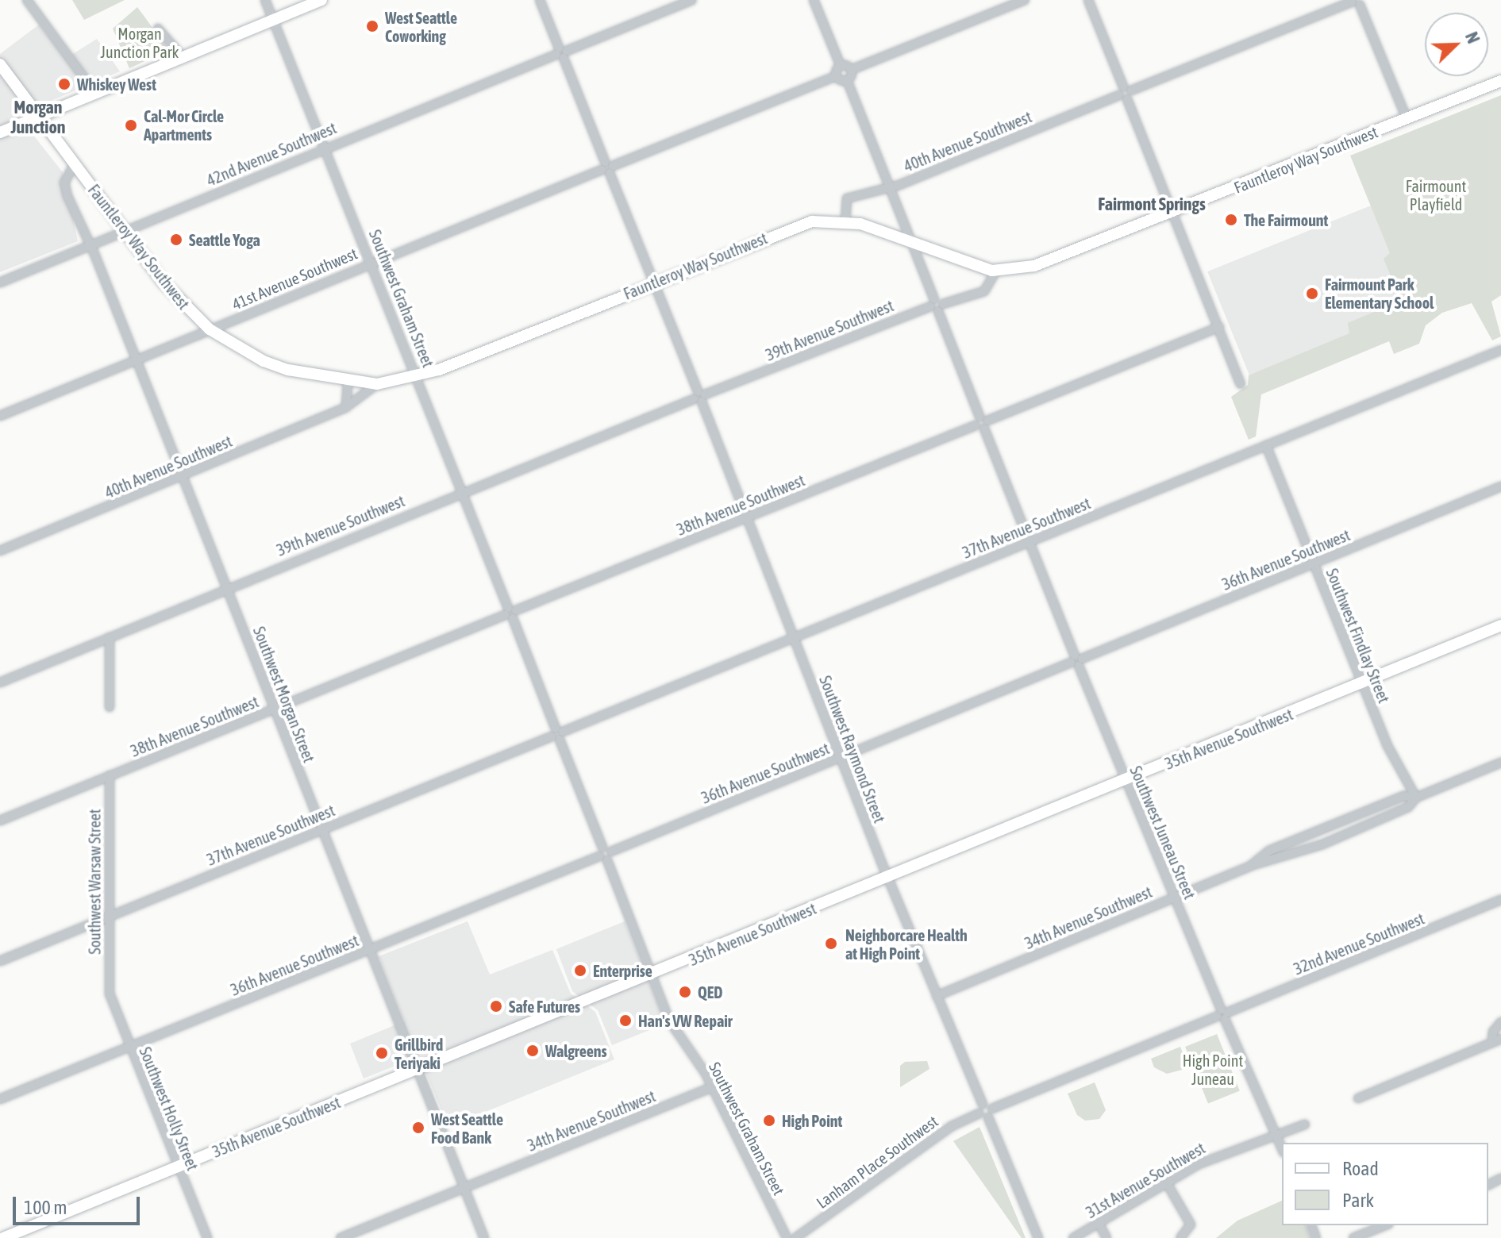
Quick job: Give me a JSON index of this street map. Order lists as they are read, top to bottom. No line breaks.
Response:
{"streets":{"main road":["Fauntleroy Way Southwest","35th Avenue Southwest"],"street":["40th Avenue Southwest","42nd Avenue Southwest","41st Avenue Southwest","Southwest Graham Street","39th Avenue Southwest","38th Avenue Southwest","37th Avenue Southwest","36th Avenue Southwest","Southwest Findlay Street","Southwest Morgan Street","Southwest Raymond Street","Southwest Juneau Street","Southwest Warsaw Street","34th Avenue Southwest","32nd Avenue Southwest","Southwest Holly Street","Lanham Place Southwest","31st Avenue Southwest"]},"crossings":[["40th Avenue Southwest","Fauntleroy Way Southwest"],["40th Avenue Southwest","Southwest Morgan Street"],["42nd Avenue Southwest","Fauntleroy Way Southwest"],["42nd Avenue Southwest","Southwest Graham Street"],["42nd Avenue Southwest","Southwest Morgan Street"],["42nd Avenue Southwest","Southwest Raymond Street"],["Fauntleroy Way Southwest","41st Avenue Southwest"],["Fauntleroy Way Southwest","Southwest Graham Street"],["Fauntleroy Way Southwest","Southwest Morgan Street"],["Fauntleroy Way Southwest","Southwest Raymond Street"],["41st Avenue Southwest","Southwest Graham Street"],["41st Avenue Southwest","Southwest Morgan Street"],["41st Avenue Southwest","Southwest Raymond Street"],["Southwest Graham Street","39th Avenue Southwest"],["Southwest Graham Street","38th Avenue Southwest"],["Southwest Graham Street","37th Avenue Southwest"],["Southwest Graham Street","36th Avenue Southwest"],["Southwest Graham Street","35th Avenue Southwest"],["Southwest Graham Street","34th Avenue Southwest"],["39th Avenue Southwest","Southwest Morgan Street"],["39th Avenue Southwest","Southwest Raymond Street"],["38th Avenue Southwest","Southwest Morgan Street"],["38th Avenue Southwest","Southwest Raymond Street"],["38th Avenue Southwest","Southwest Juneau Street"],["38th Avenue Southwest","Southwest Warsaw Street"],["37th Avenue Southwest","Southwest Findlay Street"],["37th Avenue Southwest","Southwest Morgan Street"],["37th Avenue Southwest","Southwest Raymond Street"],["37th Avenue Southwest","Southwest Juneau Street"],["37th Avenue Southwest","Southwest Warsaw Street"],["36th Avenue Southwest","Southwest Findlay Street"],["36th Avenue Southwest","Southwest Morgan Street"],["36th Avenue Southwest","Southwest Raymond Street"],["36th Avenue Southwest","Southwest Juneau Street"],["36th Avenue Southwest","Southwest Holly Street"],["Southwest Findlay Street","35th Avenue Southwest"],["Southwest Findlay Street","34th Avenue Southwest"],["Southwest Morgan Street","35th Avenue Southwest"],["Southwest Morgan Street","34th Avenue Southwest"],["35th Avenue Southwest","Southwest Raymond Street"],["35th Avenue Southwest","Southwest Juneau Street"],["35th Avenue Southwest","Southwest Holly Street"],["Southwest Raymond Street","34th Avenue Southwest"],["Southwest Juneau Street","34th Avenue Southwest"],["Southwest Juneau Street","32nd Avenue Southwest"],["Southwest Juneau Street","31st Avenue Southwest"],["Southwest Warsaw Street","Southwest Holly Street"]],"districts":["Morgan Junction","Fairmont Springs"],"parks":["Morgan Junction Park","Fairmount Playfield","High Point Juneau"],"places":["West Seattle Coworking","Whiskey West","Cal-Mor Circle Apartments","The Fairmount","Seattle Yoga","Fairmount Park Elementary School","Neighborcare Health at High Point","Enterprise","QED","Safe Futures","Han's VW Repair","Walgreens","Grillbird Teriyaki","High Point","West Seattle Food Bank"],"legend":["Road","Park"],"scale_bar":"100 m","north":"top right"}
